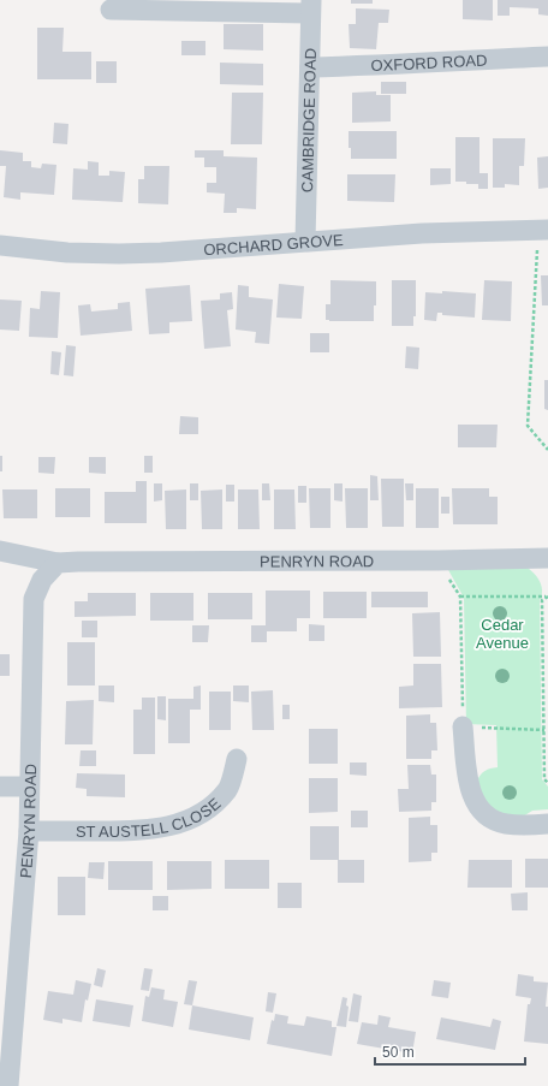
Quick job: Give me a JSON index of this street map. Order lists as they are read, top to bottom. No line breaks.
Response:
{"streets":{"street":["OXFORD ROAD","CAMBRIDGE ROAD","ORCHARD GROVE","PENRYN ROAD","ST AUSTELL CLOSE"]},"crossings":[["OXFORD ROAD","CAMBRIDGE ROAD"],["CAMBRIDGE ROAD","ORCHARD GROVE"],["PENRYN ROAD","ST AUSTELL CLOSE"]],"parks":["Cedar Avenue"],"scale_bar":"50 m"}
